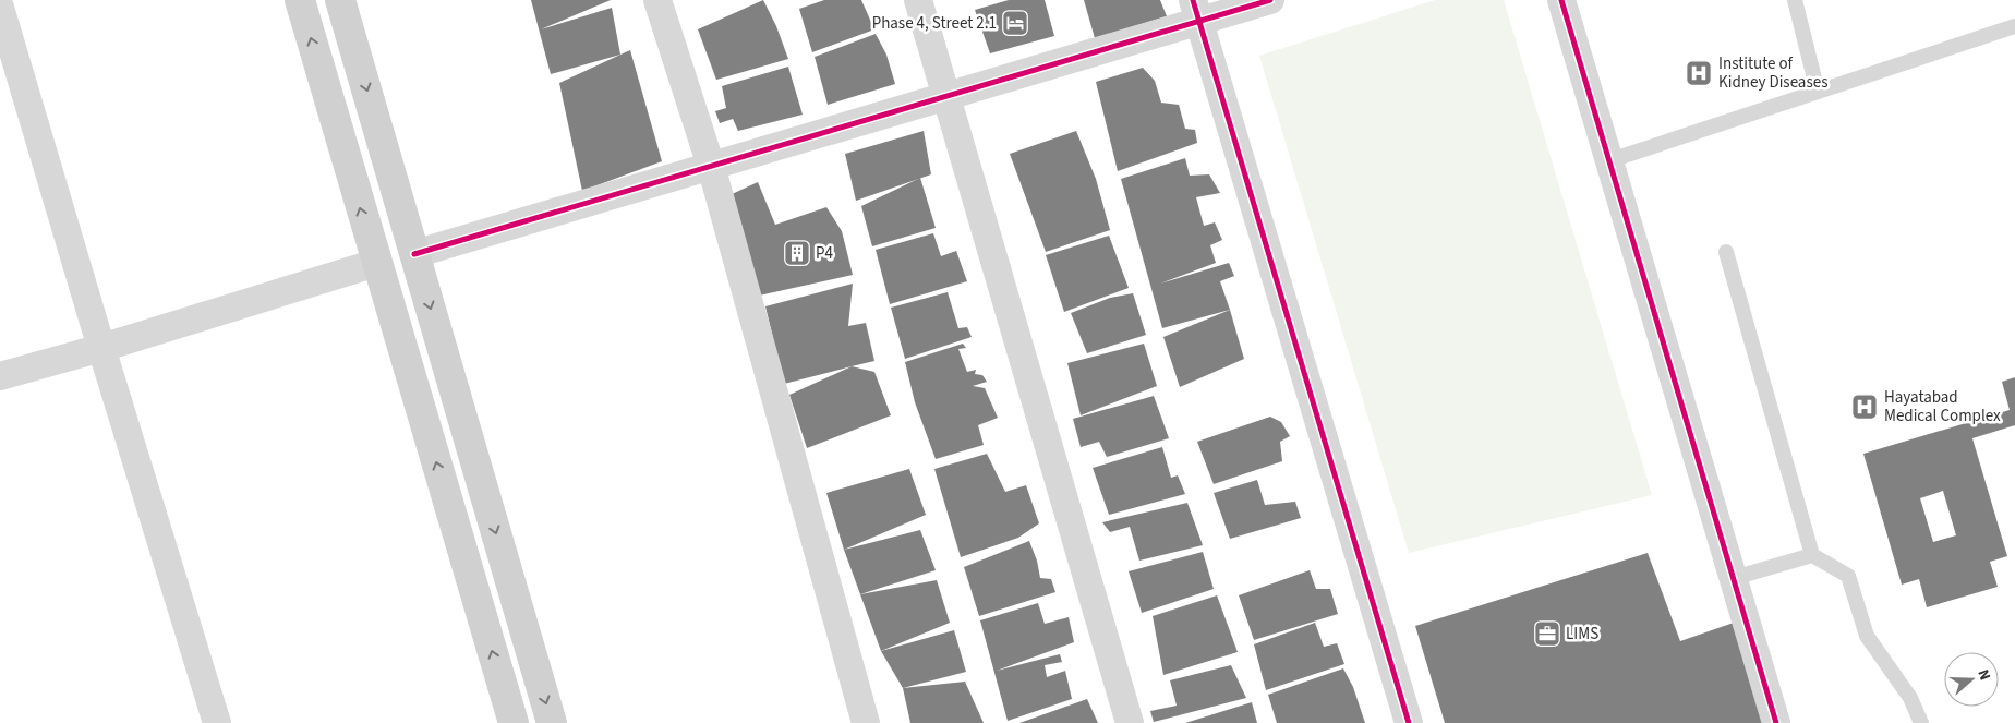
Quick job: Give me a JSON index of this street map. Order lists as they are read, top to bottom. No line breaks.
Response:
{"places":{"hotel":["Phase 4, Street 2.1"],"hospital":["Institute of Kidney Diseases","Hayatabad Medical Complex"],"building":["P4"],"office":["LIMS"]},"north":"right"}
